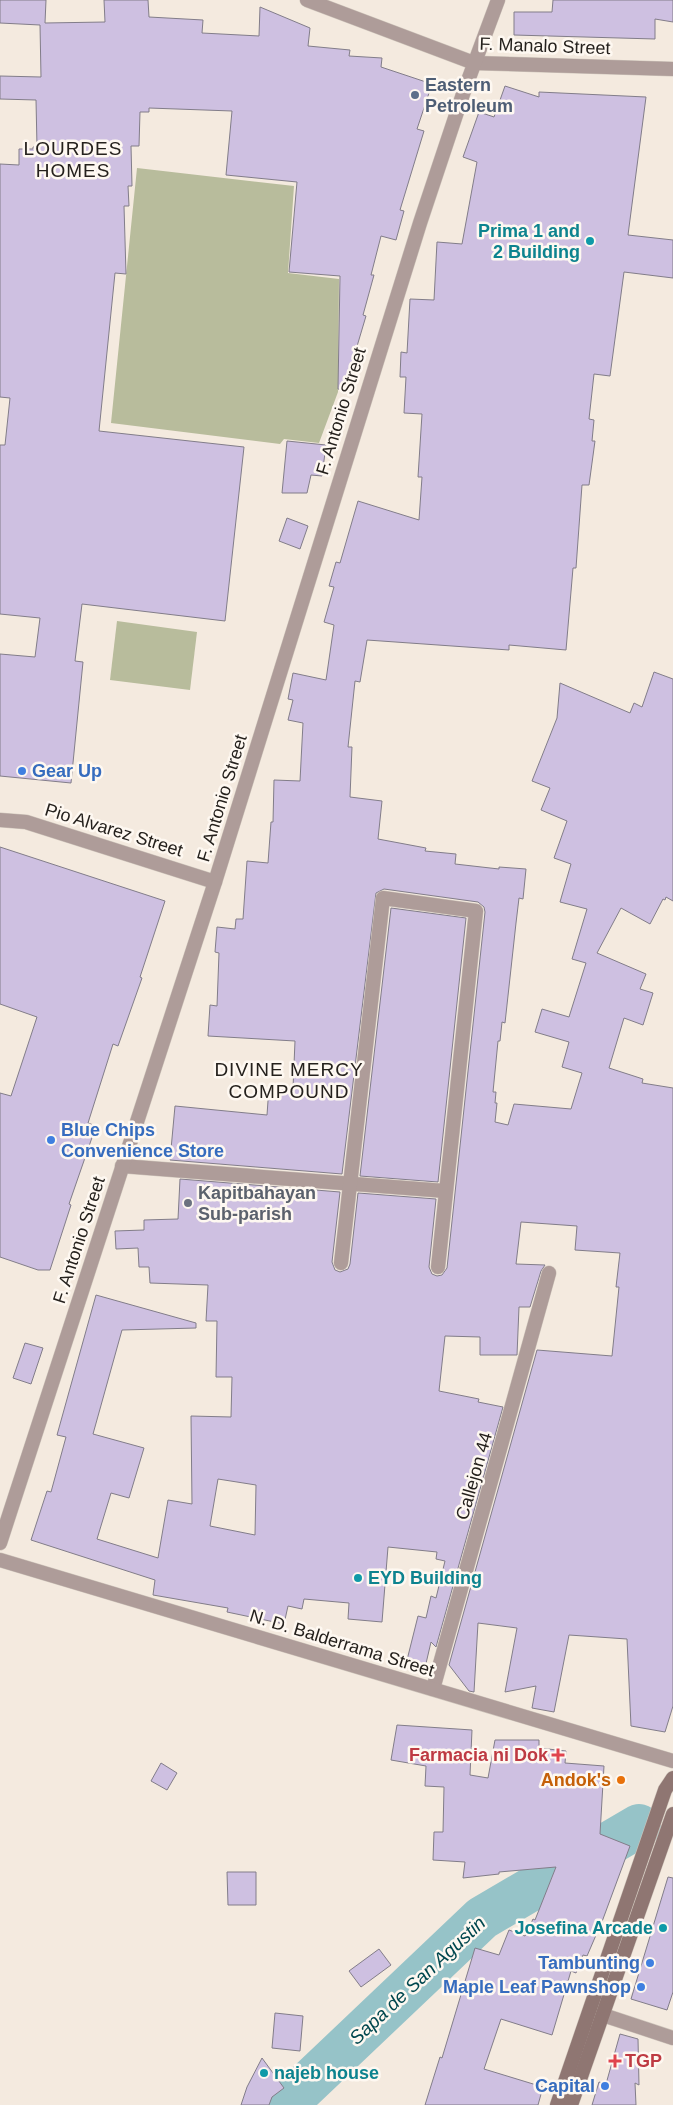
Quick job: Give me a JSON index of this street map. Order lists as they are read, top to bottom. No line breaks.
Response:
{"streets":{"street":["F. Manalo Street","F. Antonio Street","Pio Alvarez Street","Callejon 44","N. D. Balderrama Street"]},"crossings":[["F. Manalo Street","F. Antonio Street"],["F. Antonio Street","Pio Alvarez Street"],["Callejon 44","N. D. Balderrama Street"]],"districts":["LOURDES HOMES","DIVINE MERCY COMPOUND"],"water":["Sapa de San Agustin"],"places":{"other":["Eastern Petroleum","Prima 1 and 2 Building","Gear Up","Blue Chips Convenience Store","Kapitbahayan Sub-parish","EYD Building","Andok's","Josefina Arcade","Tambunting","Maple Leaf Pawnshop","najeb house","Capital"],"health":["Farmacia ni Dok","TGP"]}}
